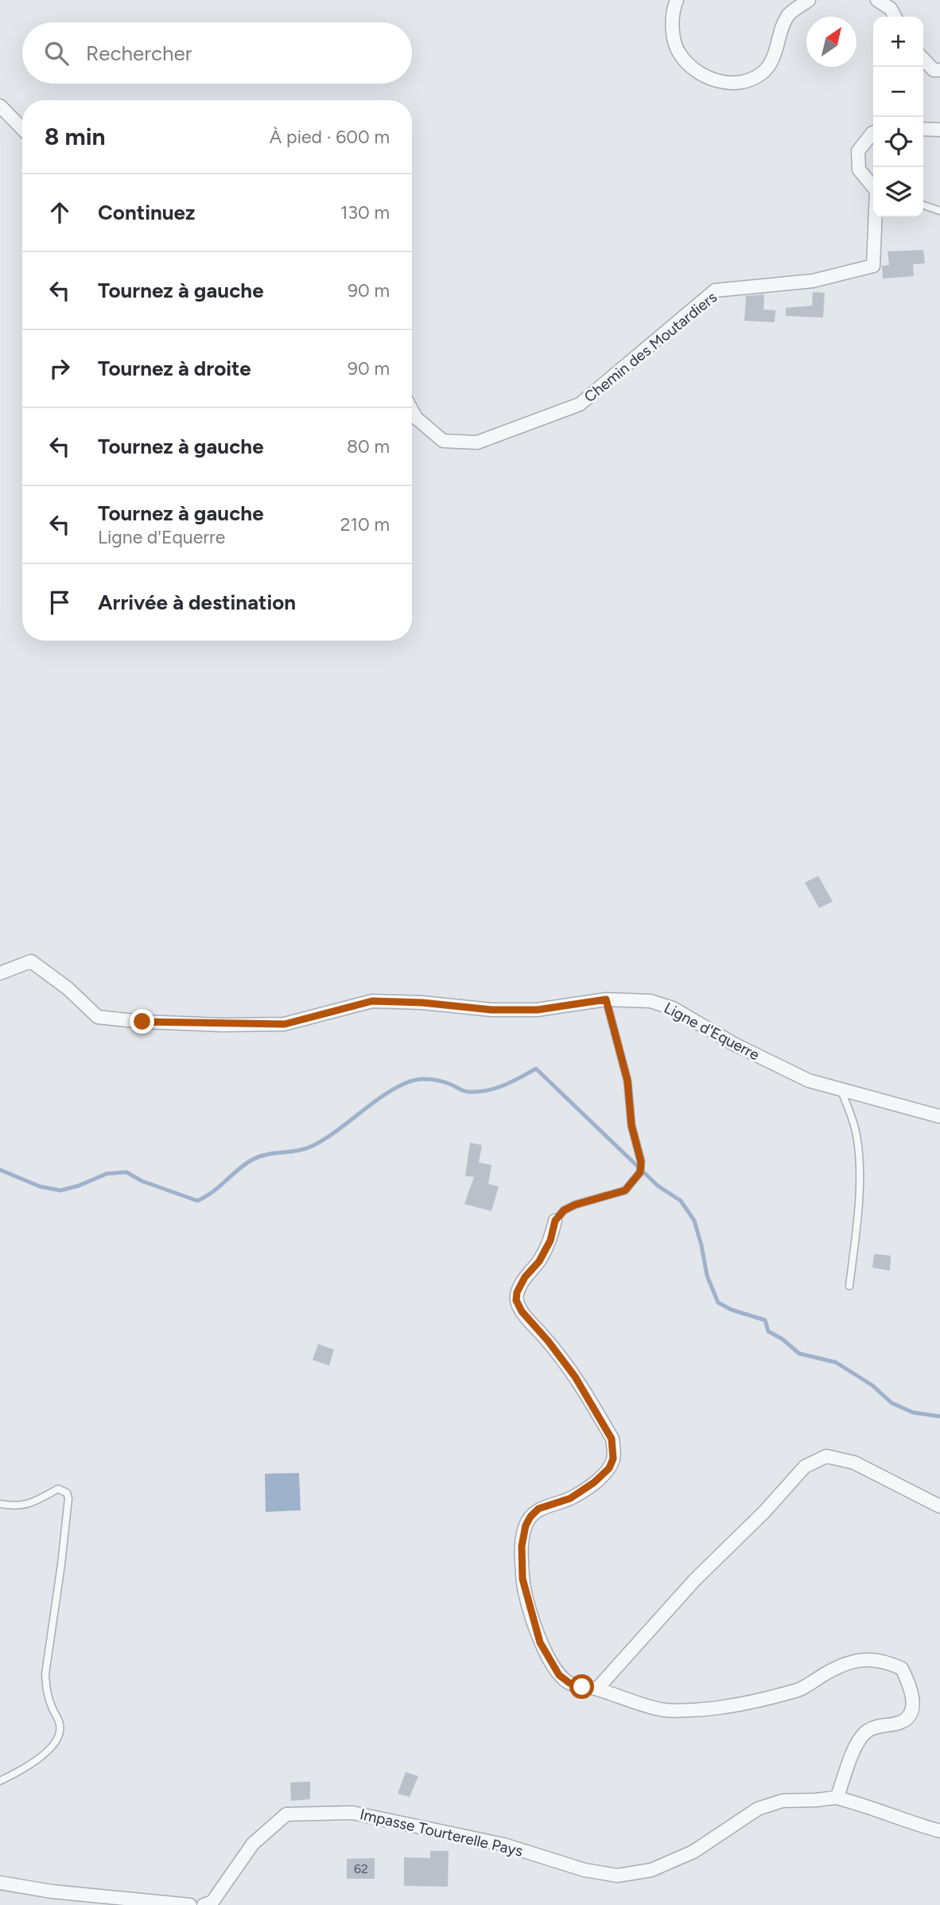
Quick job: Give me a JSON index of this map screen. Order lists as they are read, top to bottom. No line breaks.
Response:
{"streets":{"street":["Chemin des Moutardiers","Ligne d'Equerre","Impasse Tourterelle Pays"]},"house_numbers":["62"],"north":"top right","page":{"map_buttons":["+","−"],"search":"Rechercher","heading":["8 min","À pied · 600 m"],"list":[["Continuez","130 m"],["Tournez à gauche","90 m"],["Tournez à droite","90 m"],["Tournez à gauche","80 m"],["Tournez à gauche","Ligne d'Equerre","210 m"],"Arrivée à destination"]}}
